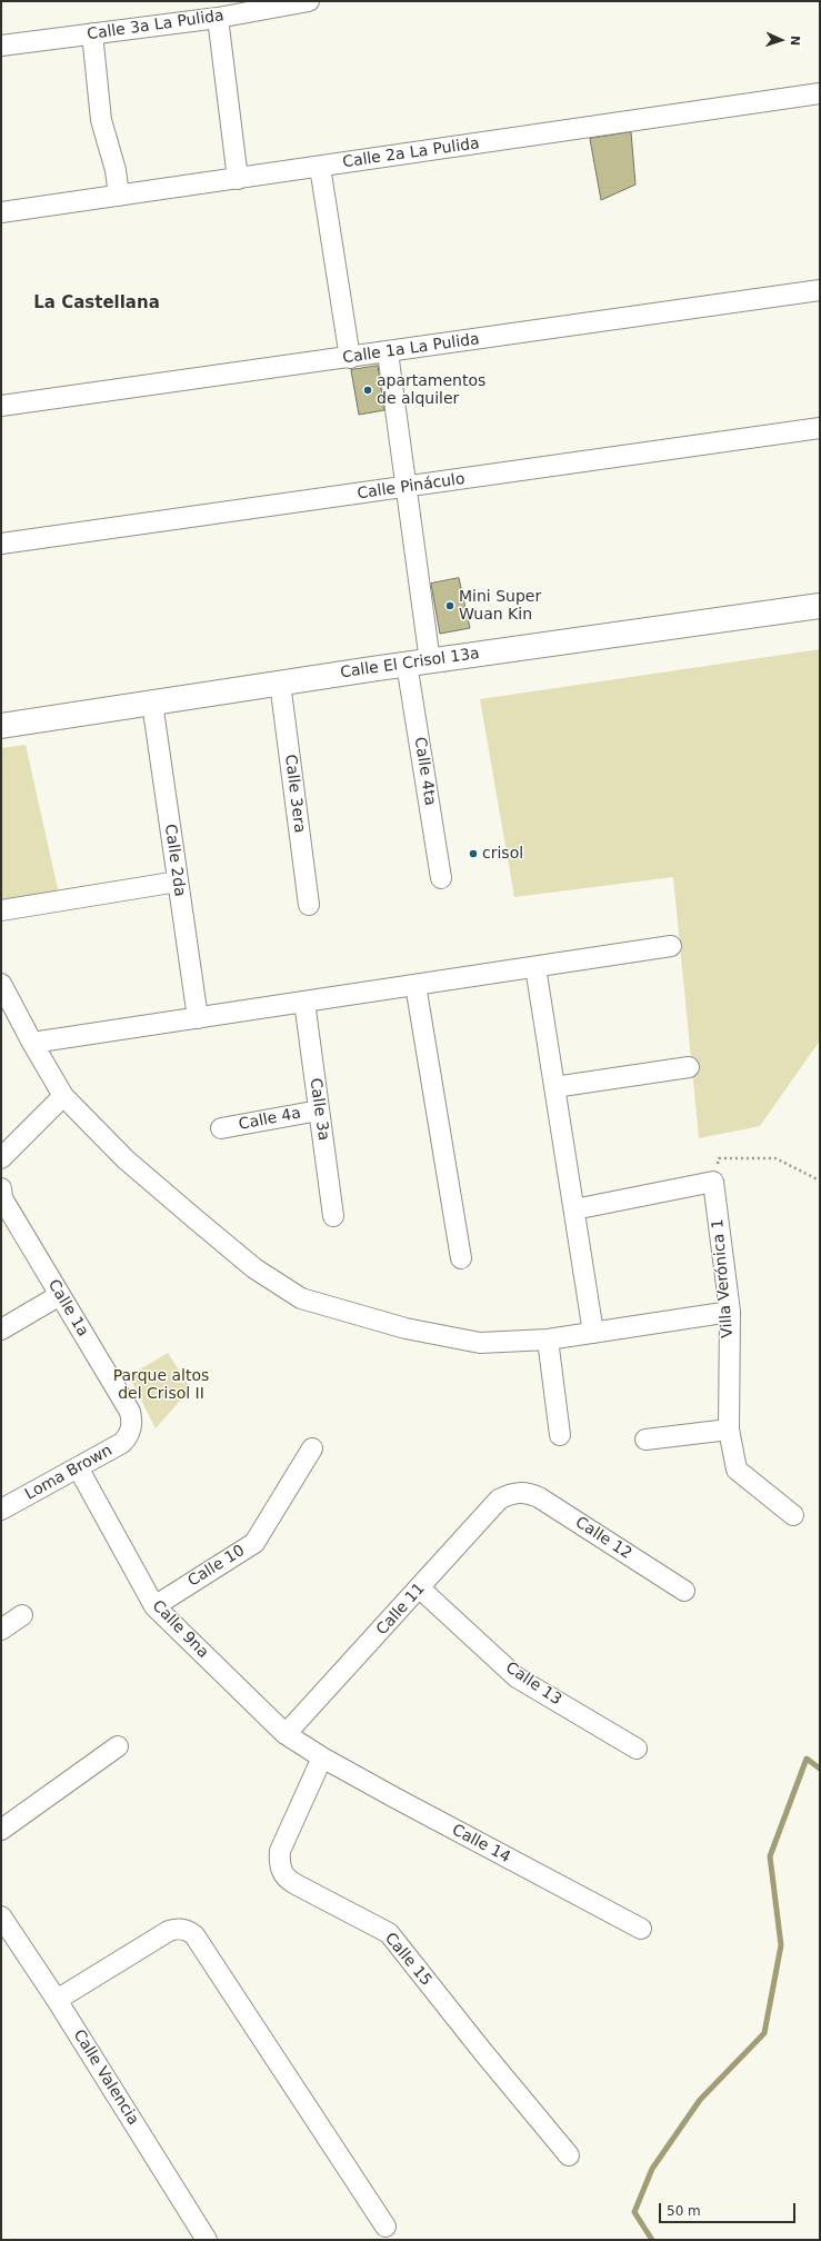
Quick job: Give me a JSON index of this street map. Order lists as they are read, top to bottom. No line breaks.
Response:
{"streets":{"street":["Calle 3a La Pulida","Calle 2a La Pulida","Calle 1a La Pulida","Calle Pináculo","Calle El Crisol 13a","Calle 4ta","Calle 3era","Calle 2da","Calle 3a","Calle 4a","Villa Verónica 1","Calle 1a","Loma Brown","Calle 12","Calle 10","Calle 11","Calle 9na","Calle 13","Calle 14","Calle 15","Calle Valencia"]},"crossings":[["Calle El Crisol 13a","Calle 4ta"],["Calle El Crisol 13a","Calle 3era"],["Calle El Crisol 13a","Calle 2da"],["Calle 3a","Calle 4a"],["Calle 1a","Loma Brown"],["Loma Brown","Calle 9na"],["Calle 12","Calle 11"],["Calle 10","Calle 9na"],["Calle 11","Calle 9na"],["Calle 11","Calle 13"],["Calle 9na","Calle 14"],["Calle 9na","Calle 15"],["Calle 14","Calle 15"]],"districts":["La Castellana"],"parks":["Parque altos del Crisol II"],"places":["apartamentos de alquiler","Mini Super Wuan Kin","crisol"],"scale_bar":"50 m","north":"right"}
